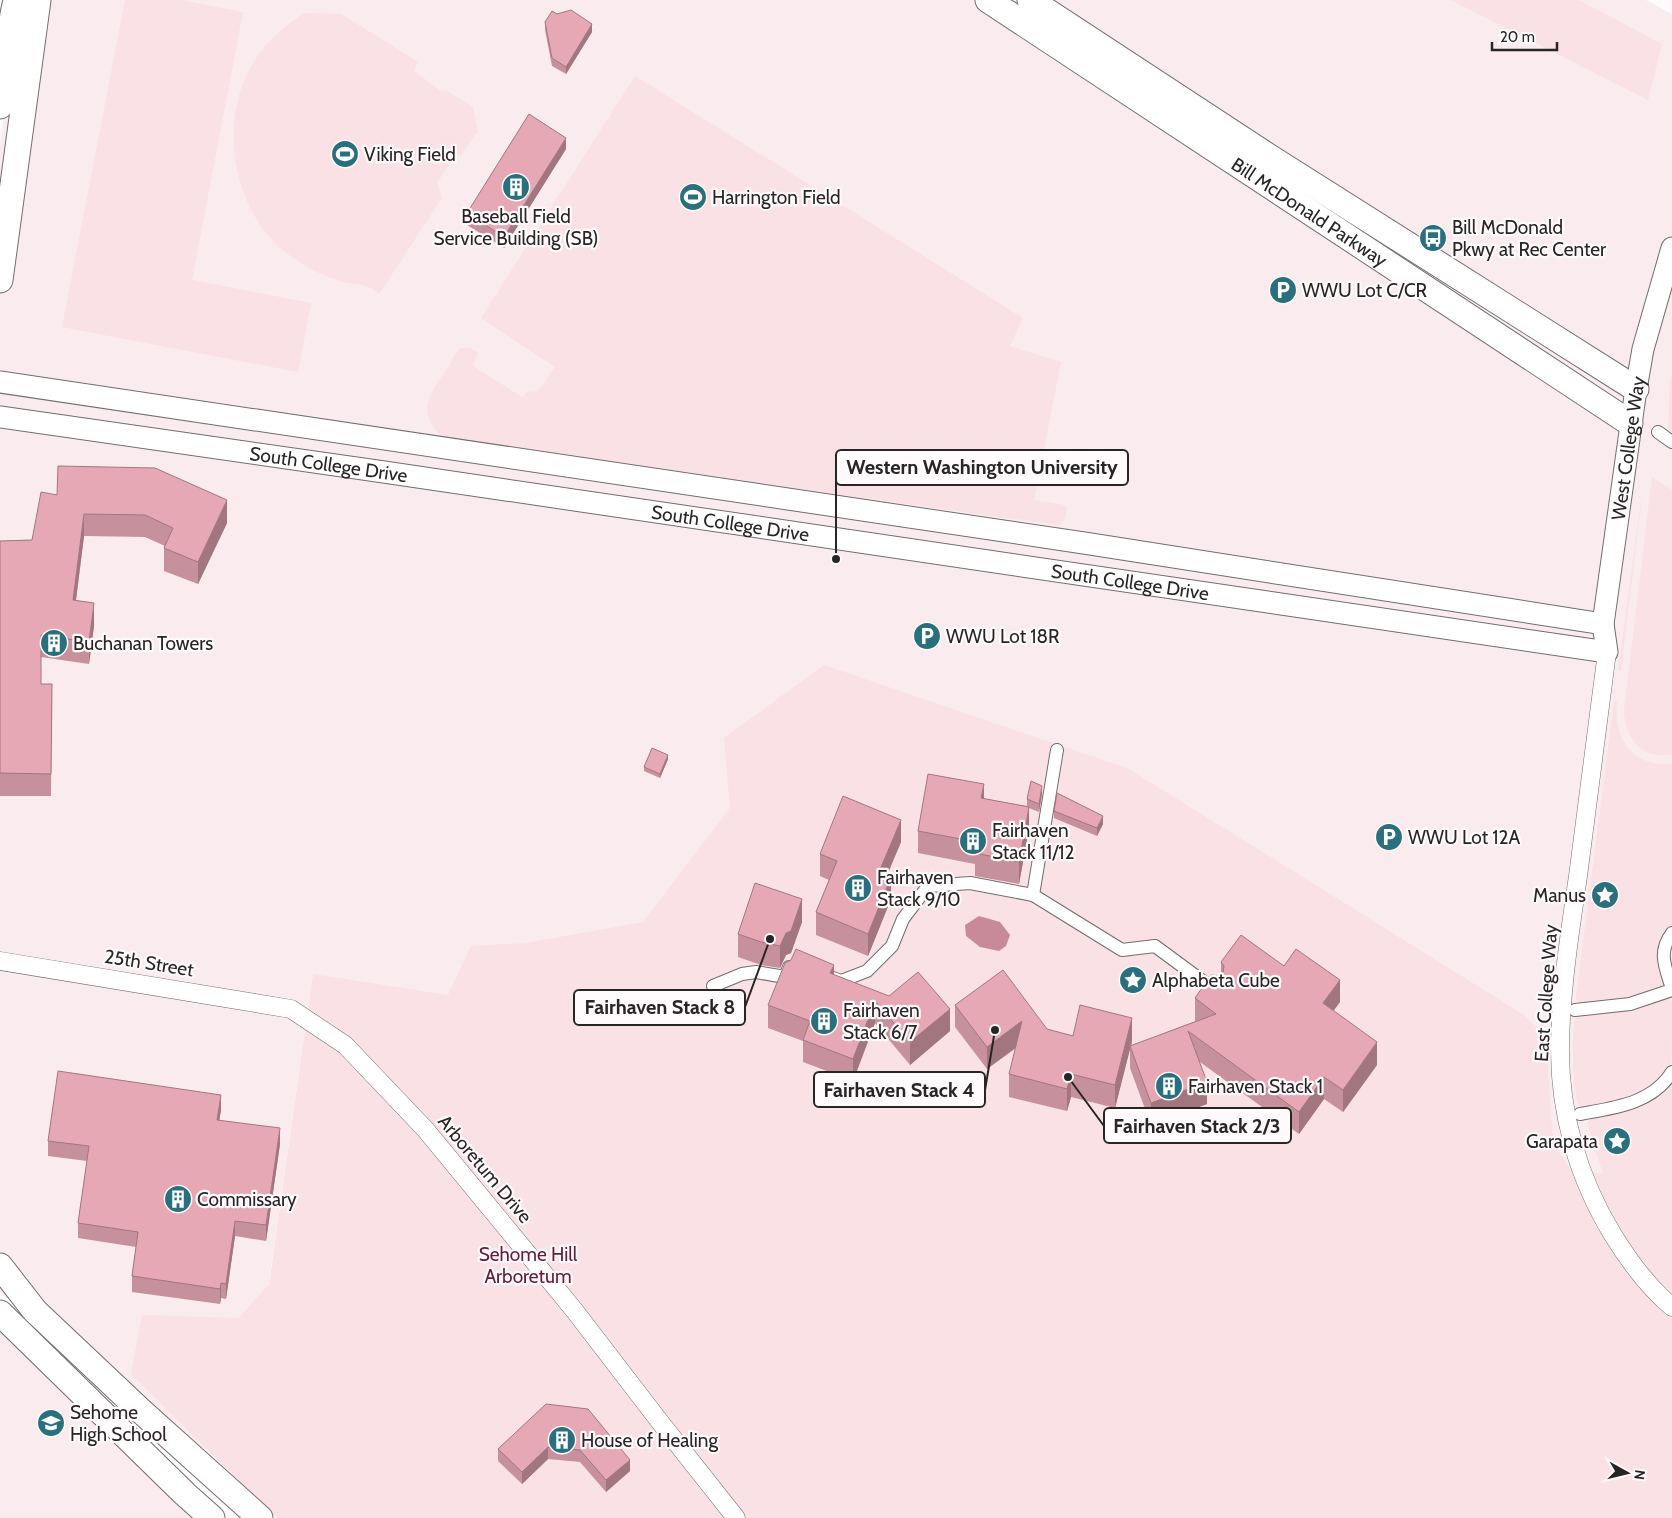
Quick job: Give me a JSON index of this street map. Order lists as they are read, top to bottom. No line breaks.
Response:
{"streets":{"main road":["Bill McDonald Parkway"],"street":["West College Way","South College Drive","25th Street","East College Way","Arboretum Drive"]},"crossings":[["Bill McDonald Parkway","West College Way"],["West College Way","South College Drive"],["West College Way","East College Way"],["South College Drive","East College Way"],["25th Street","Arboretum Drive"]],"parks":["Sehome Hill Arboretum"],"places":{"sports":["Viking Field","Harrington Field"],"building":["Baseball Field Service Building (SB)","Buchanan Towers","Fairhaven Stack 11/12","Fairhaven Stack 9/10","Fairhaven Stack 6/7","Fairhaven Stack 1","Commissary","House of Healing"],"bus stop":["Bill McDonald Pkwy at Rec Center"],"parking":["WWU Lot C/CR","WWU Lot 18R","WWU Lot 12A"],"other":["Western Washington University","Fairhaven Stack 8","Fairhaven Stack 4","Fairhaven Stack 2/3"],"place":["Manus","Alphabeta Cube","Garapata"],"school or university":["Sehome High School"]},"scale_bar":"20 m","north":"right"}
